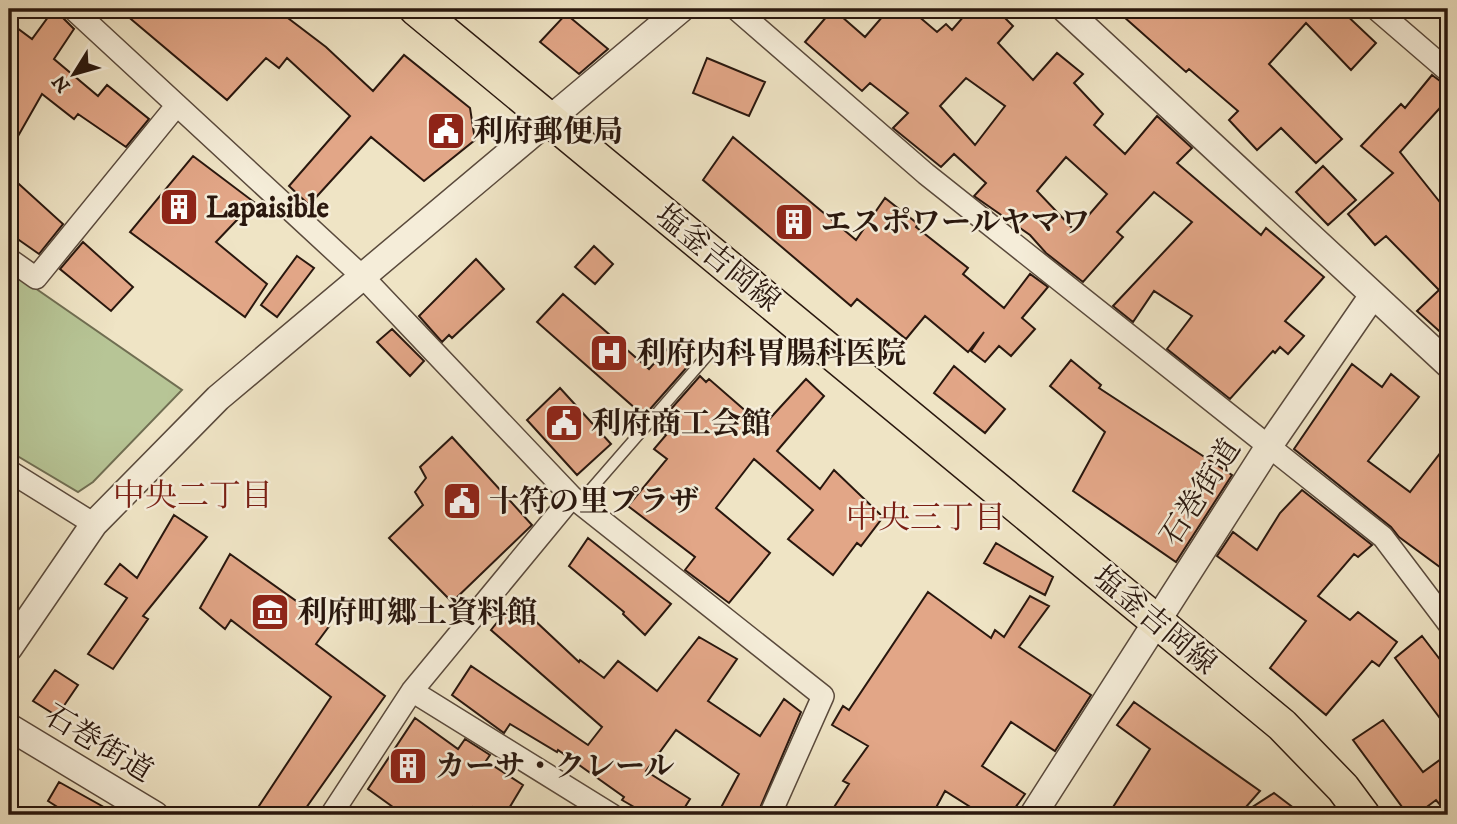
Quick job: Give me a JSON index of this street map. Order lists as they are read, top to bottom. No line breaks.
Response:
{"streets":{"main road":["塩釜吉岡線"],"street":["石巻街道"]},"crossings":[["塩釜吉岡線","石巻街道"]],"districts":["中央二丁目","中央三丁目"],"places":{"public building":["利府郵便局","利府商工会館","十符の里プラザ"],"building":["Lapaisible","エスポワールヤマワ","カーサ・クレール"],"hospital":["利府内科胃腸科医院"],"museum":["利府町郷土資料館"]},"north":"bottom left"}
